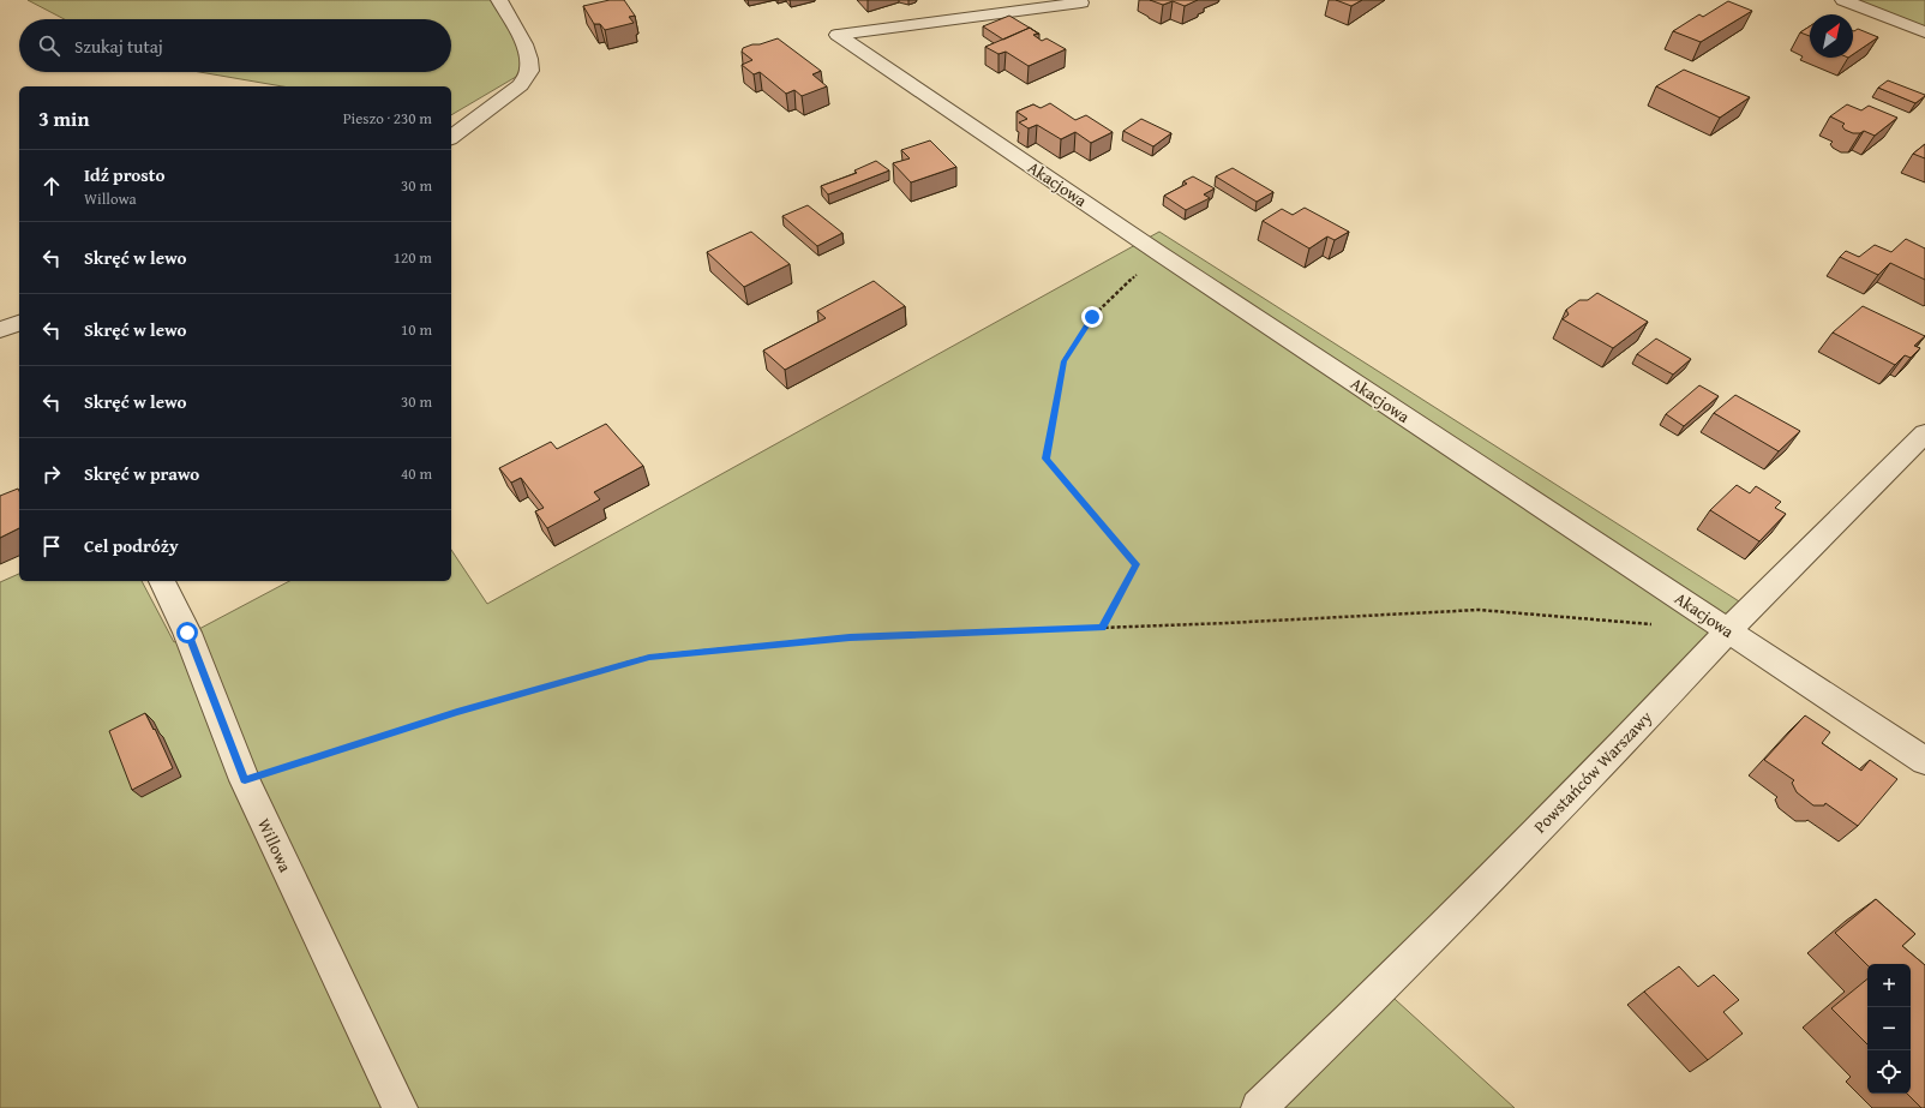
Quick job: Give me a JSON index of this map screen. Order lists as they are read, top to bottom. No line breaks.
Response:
{"streets":{"street":["Akacjowa","Powstańców Warszawy","Willowa"]},"crossings":[["Akacjowa","Powstańców Warszawy"]],"north":"top right","page":{"search":"Szukaj tutaj","heading":["3 min","Pieszo · 230 m"],"list":[["Idź prosto","Willowa","30 m"],["Skręć w lewo","120 m"],["Skręć w lewo","10 m"],["Skręć w lewo","30 m"],["Skręć w prawo","40 m"],"Cel podróży"],"map_buttons":["+","−"]}}
